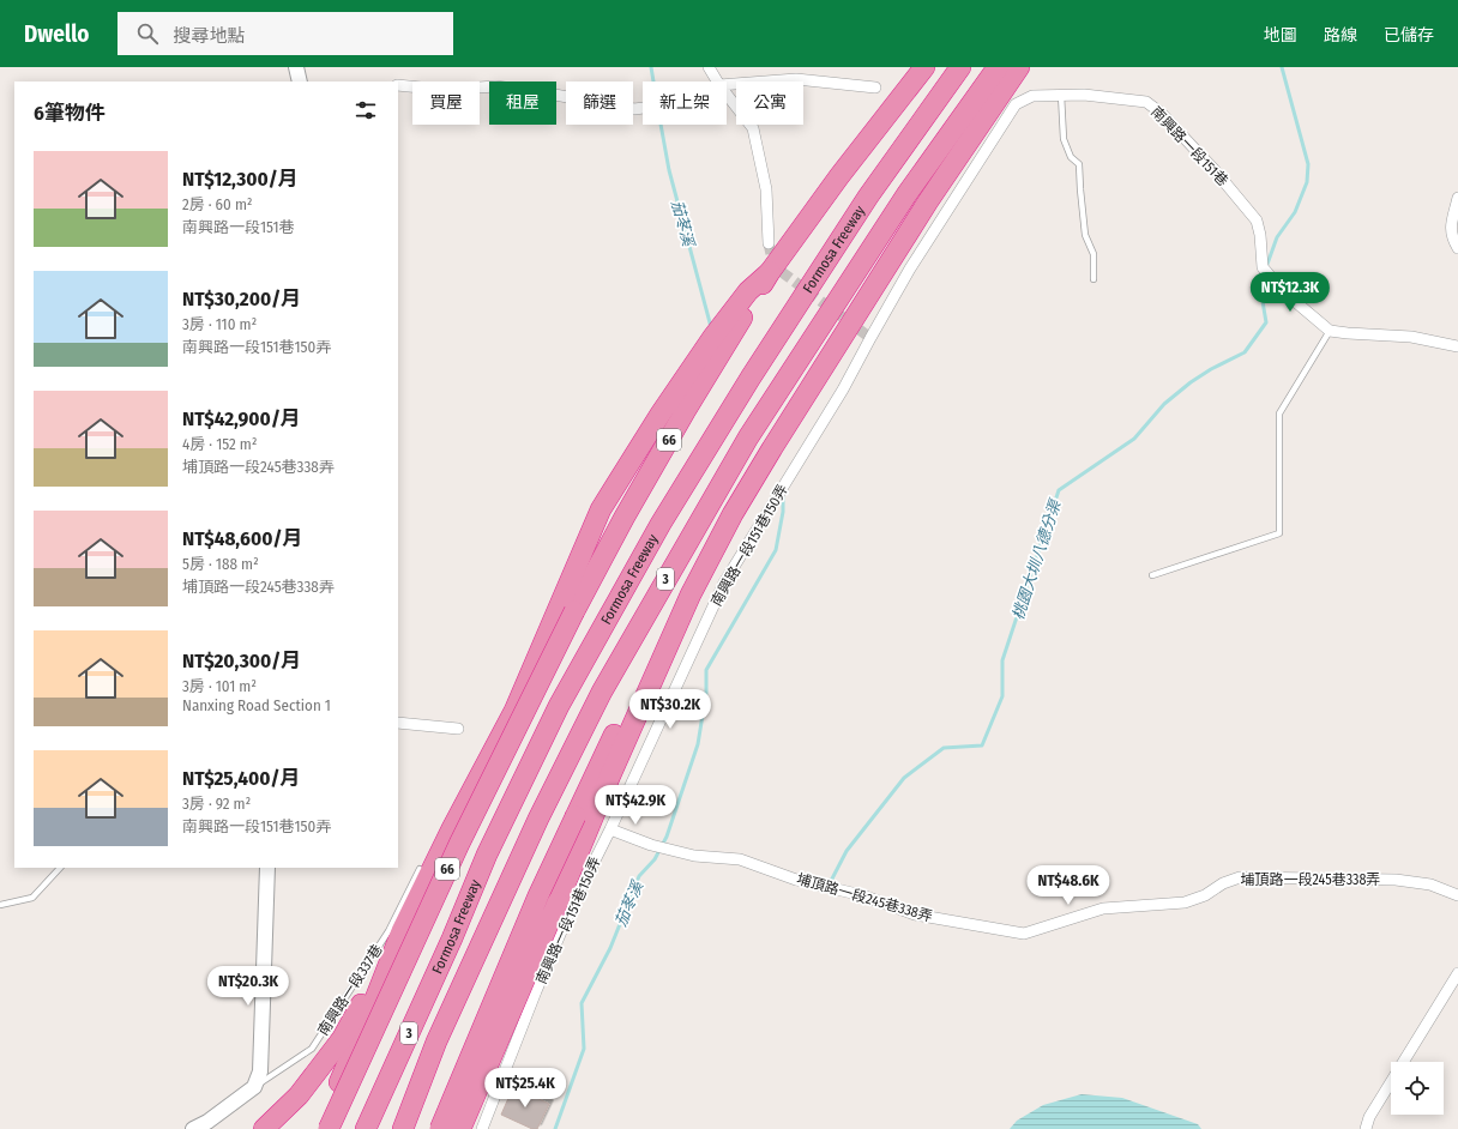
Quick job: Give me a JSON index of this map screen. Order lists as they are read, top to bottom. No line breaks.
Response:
{"streets":{"highway":["Formosa Freeway","66","3"],"street":["南興路一段151巷","南興路一段151巷150弄","埔頂路一段245巷338弄"],"lane":["南興路一段337巷"]},"crossings":[["南興路一段151巷","南興路一段151巷150弄"],["南興路一段151巷150弄","埔頂路一段245巷338弄"]],"water":["茄苳溪","桃園大圳八德分渠"],"page":{"header":"Dwello","search":"搜尋地點","nav":["地圖","路線","已儲存"],"chip":["買屋","租屋","篩選","新上架","公寓"],"heading":"6筆物件","list":[{"name":"NT$12,300/月","note":"2房 · 60 m² · 南興路一段151巷"},{"name":"NT$30,200/月","note":"3房 · 110 m² · 南興路一段151巷150弄"},{"name":"NT$42,900/月","note":"4房 · 152 m² · 埔頂路一段245巷338弄"},{"name":"NT$48,600/月","note":"5房 · 188 m² · 埔頂路一段245巷338弄"},{"name":"NT$20,300/月","note":"3房 · 101 m² · Nanxing Road Section 1"},{"name":"NT$25,400/月","note":"3房 · 92 m² · 南興路一段151巷150弄"}],"price":["NT$12.3K","NT$30.2K","NT$42.9K","NT$48.6K","NT$20.3K","NT$25.4K"]}}
